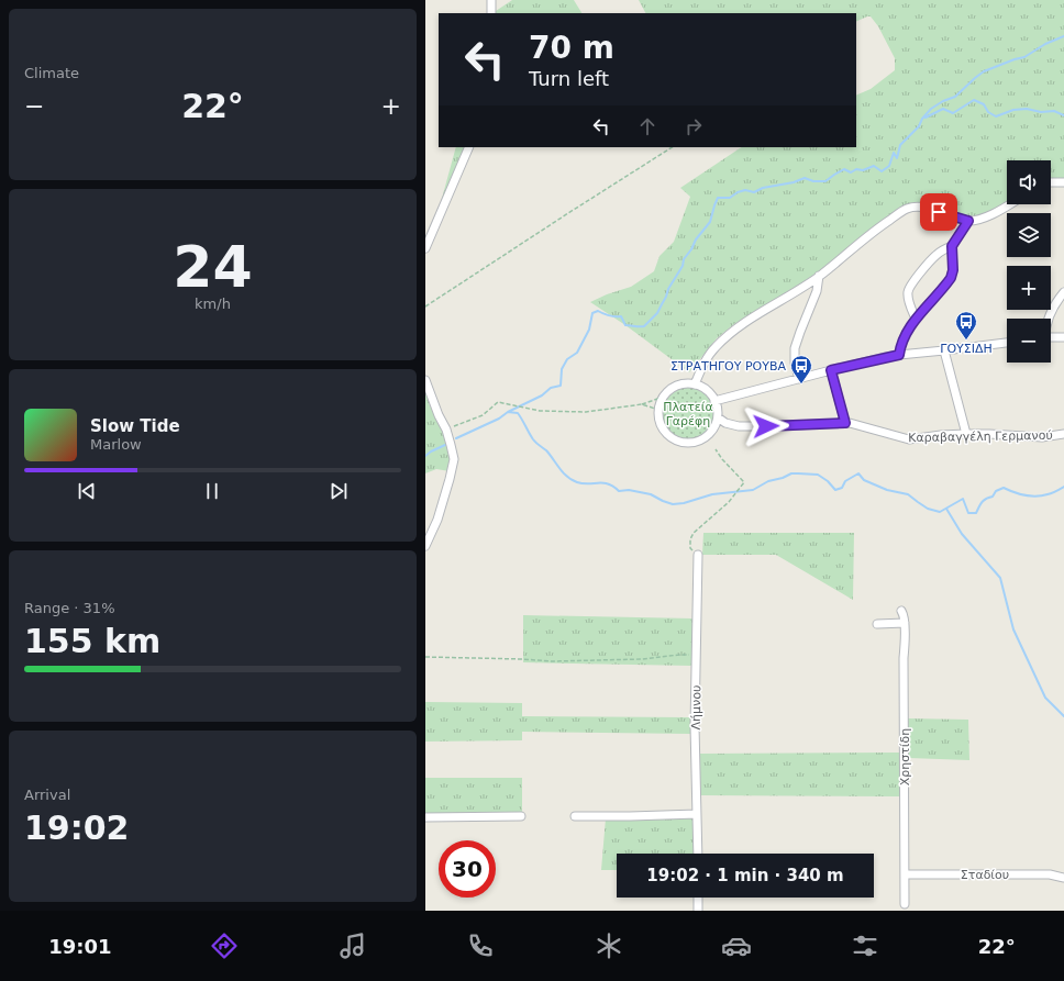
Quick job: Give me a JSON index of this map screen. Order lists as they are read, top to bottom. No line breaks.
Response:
{"streets":{"street":["Καραβαγγέλη Γερμανού","Λήμνου","Χρηστίδη","Σταδίου"]},"crossings":[["Χρηστίδη","Σταδίου"]],"parks":["Πλατεία Γαρέφη"],"places":{"bus stop":["ΓΟΥΣΙΔΗ","ΣΤΡΑΤΗΓΟΥ ΡΟΥΒΑ"]},"page":{"tile":["Climate",["24","km/h"],["Range · 31%","155 km"],["Arrival","19:02"]],"turn":["70 m","Turn left"],"heat":["−","22°","+"],"map_buttons":["+","−"],"song":["Slow Tide","Marlow"],"limit":"30","trip":"19:02 · 1 min · 340 m","tabs":["19:01","22°"]}}
